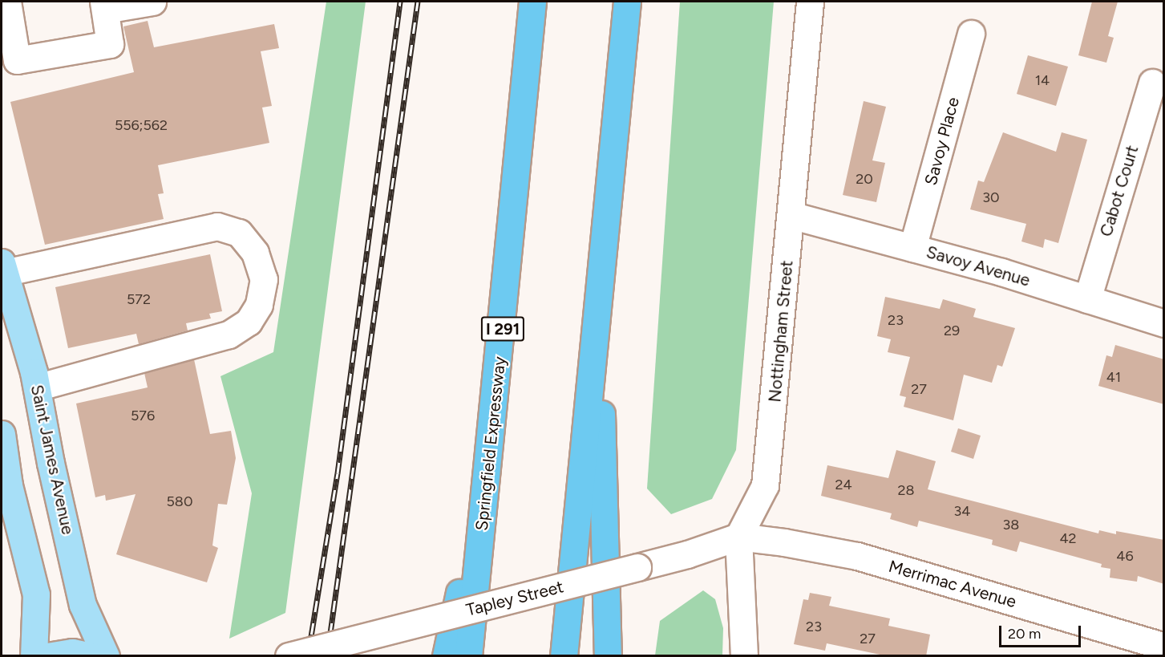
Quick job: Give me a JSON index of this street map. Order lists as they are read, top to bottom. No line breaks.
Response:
{"streets":{"highway":["I 291","Springfield Expressway"],"main road":["Saint James Avenue"],"street":["Savoy Place","Cabot Court","Savoy Avenue","Nottingham Street","Merrimac Avenue","Tapley Street"]},"crossings":[["Savoy Place","Savoy Avenue"],["Cabot Court","Savoy Avenue"],["Savoy Avenue","Nottingham Street"],["Nottingham Street","Merrimac Avenue"],["Nottingham Street","Tapley Street"],["Merrimac Avenue","Tapley Street"]],"house_numbers":["14","556;562","20","30","572","23","29","41","27","576","24","28","580","34","38","42","46","23","27"],"scale_bar":"20 m"}
